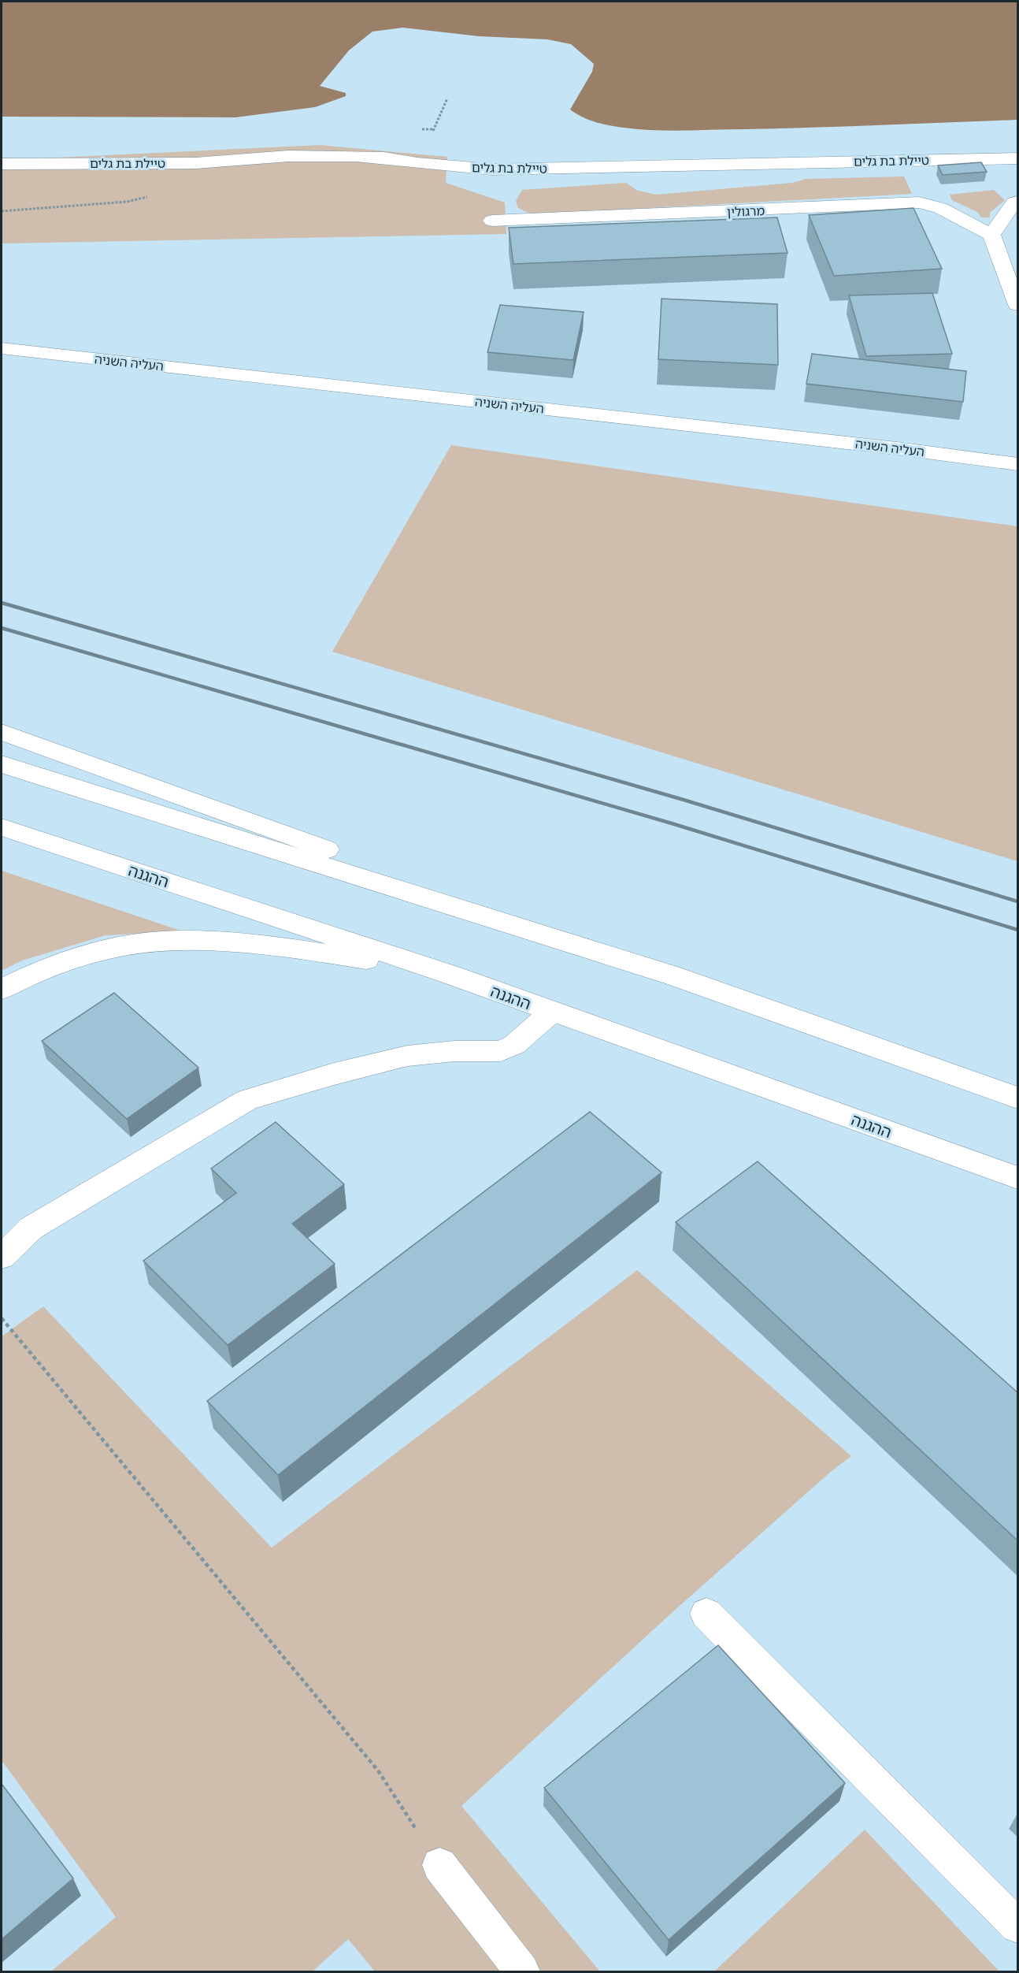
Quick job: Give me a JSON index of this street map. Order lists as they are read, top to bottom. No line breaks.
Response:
{"streets":{"main road":["טיילת בת גלים","מרגולין","העליה השניה","ההגנה"]}}
